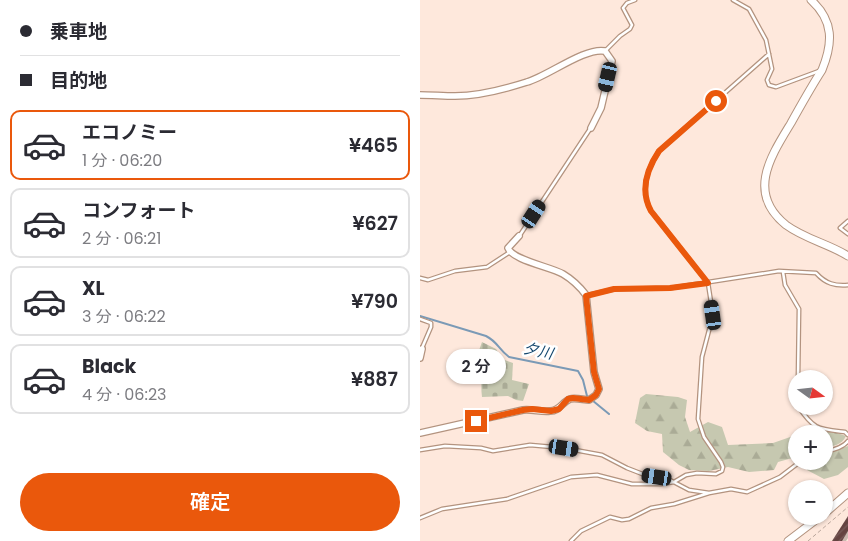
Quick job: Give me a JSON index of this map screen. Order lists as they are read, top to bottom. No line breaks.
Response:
{"water":["夕川"],"north":"right","page":{"banner":["乗車地","目的地"],"list":[{"name":"エコノミー","note":"1 分 · 06:20","value":"¥465"},{"name":"コンフォート","note":"2 分 · 06:21","value":"¥627"},{"name":"XL","note":"3 分 · 06:22","value":"¥790"},{"name":"Black","note":"4 分 · 06:23","value":"¥887"}],"bubble":"2 分","map_buttons":["+","−"],"buttons":"確定"}}
